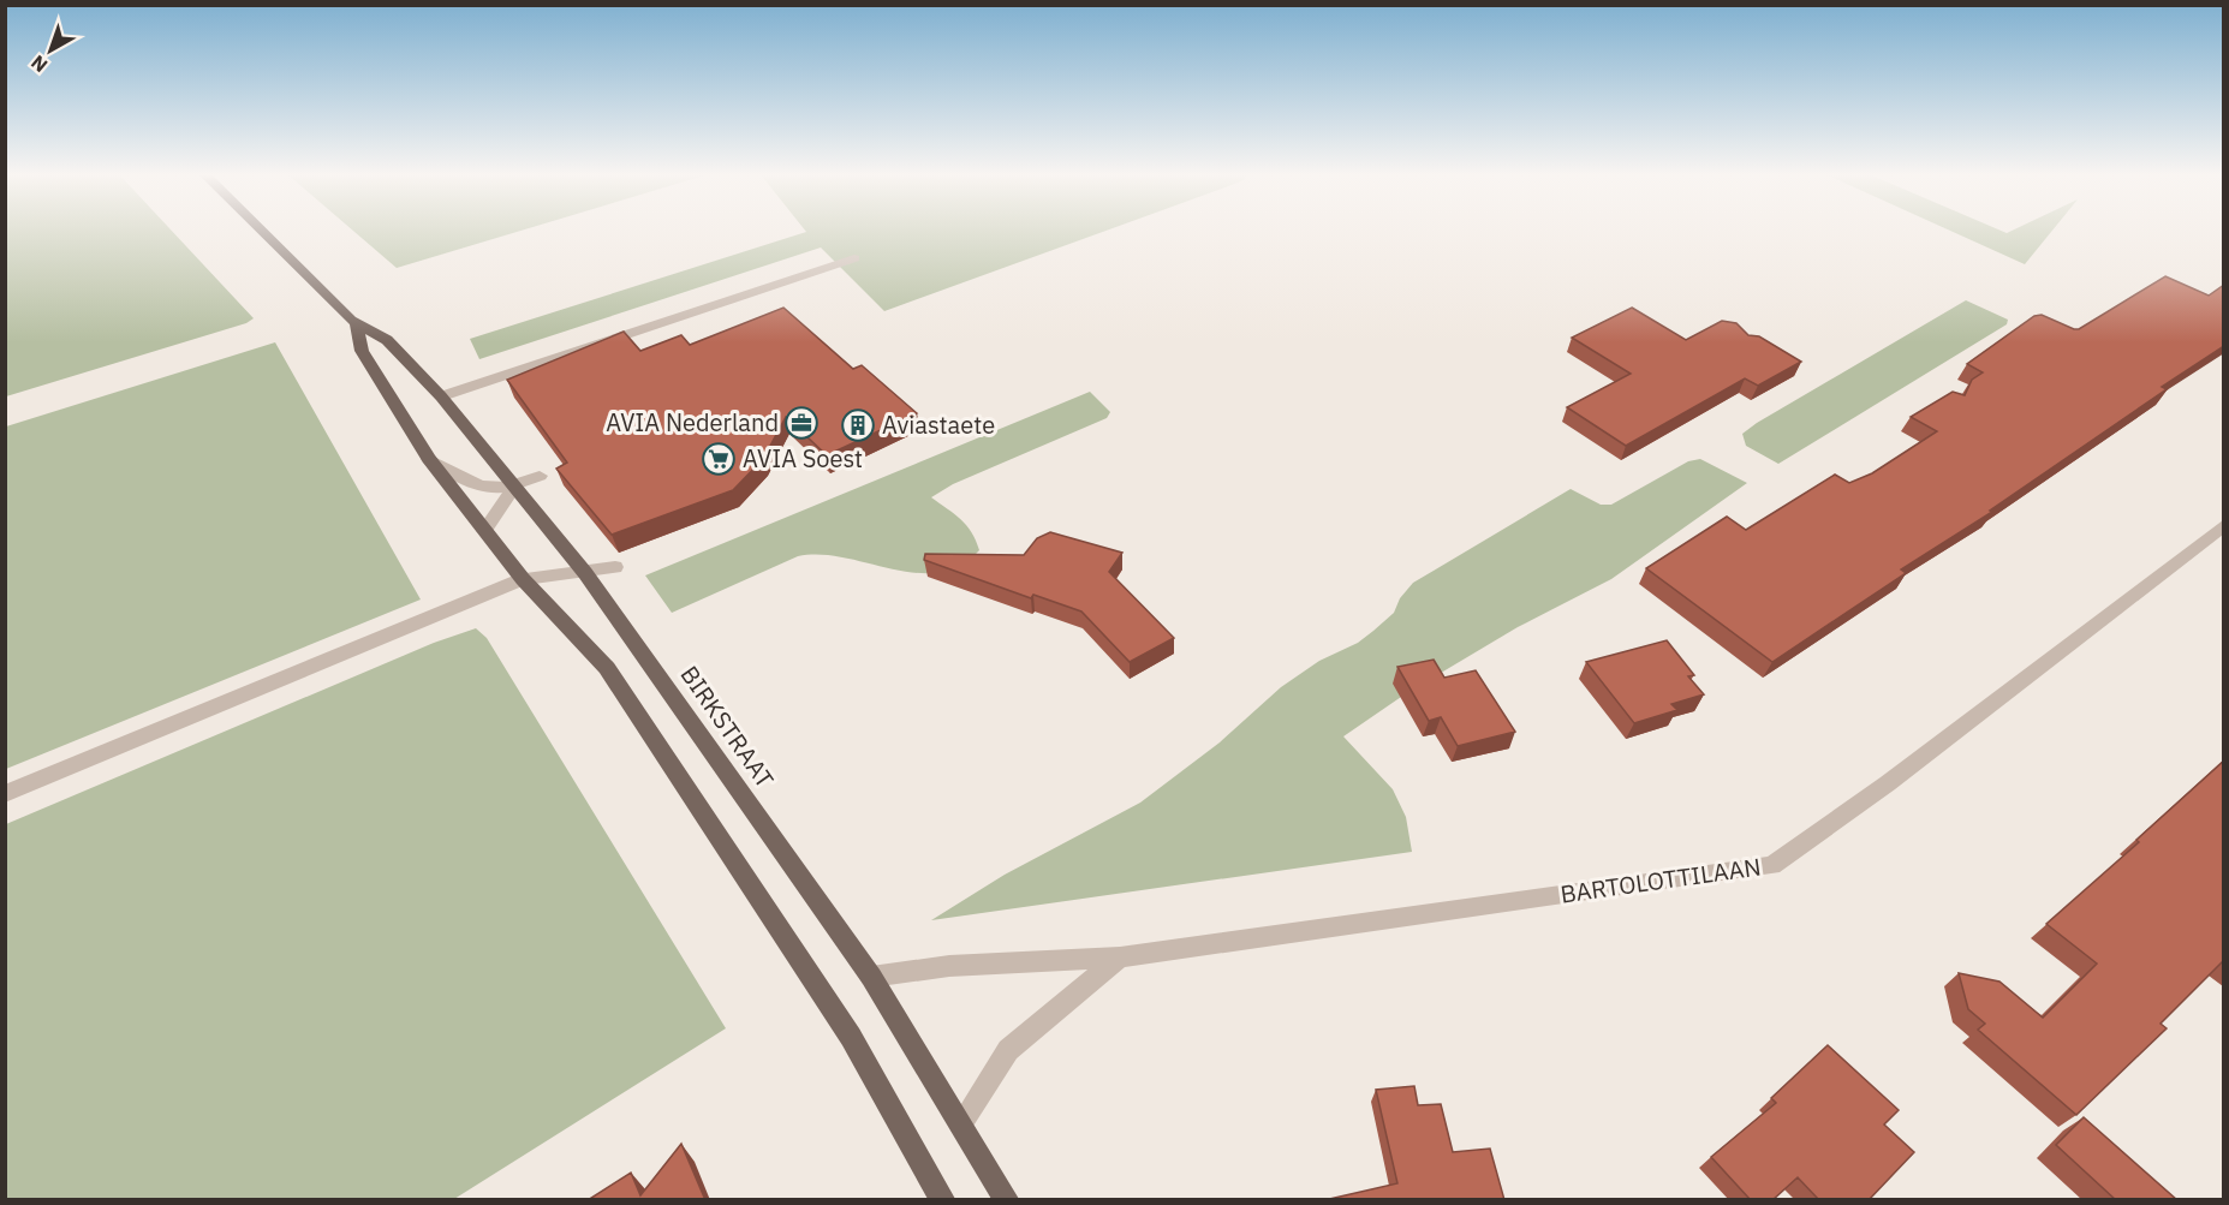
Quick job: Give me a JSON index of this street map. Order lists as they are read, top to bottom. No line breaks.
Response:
{"streets":{"main road":["BIRKSTRAAT"],"street":["BARTOLOTTILAAN"]},"crossings":[["BIRKSTRAAT","BARTOLOTTILAAN"]],"places":{"office":["AVIA Nederland"],"building":["Aviastaete"],"supermarket":["AVIA Soest"]},"north":"bottom left"}
